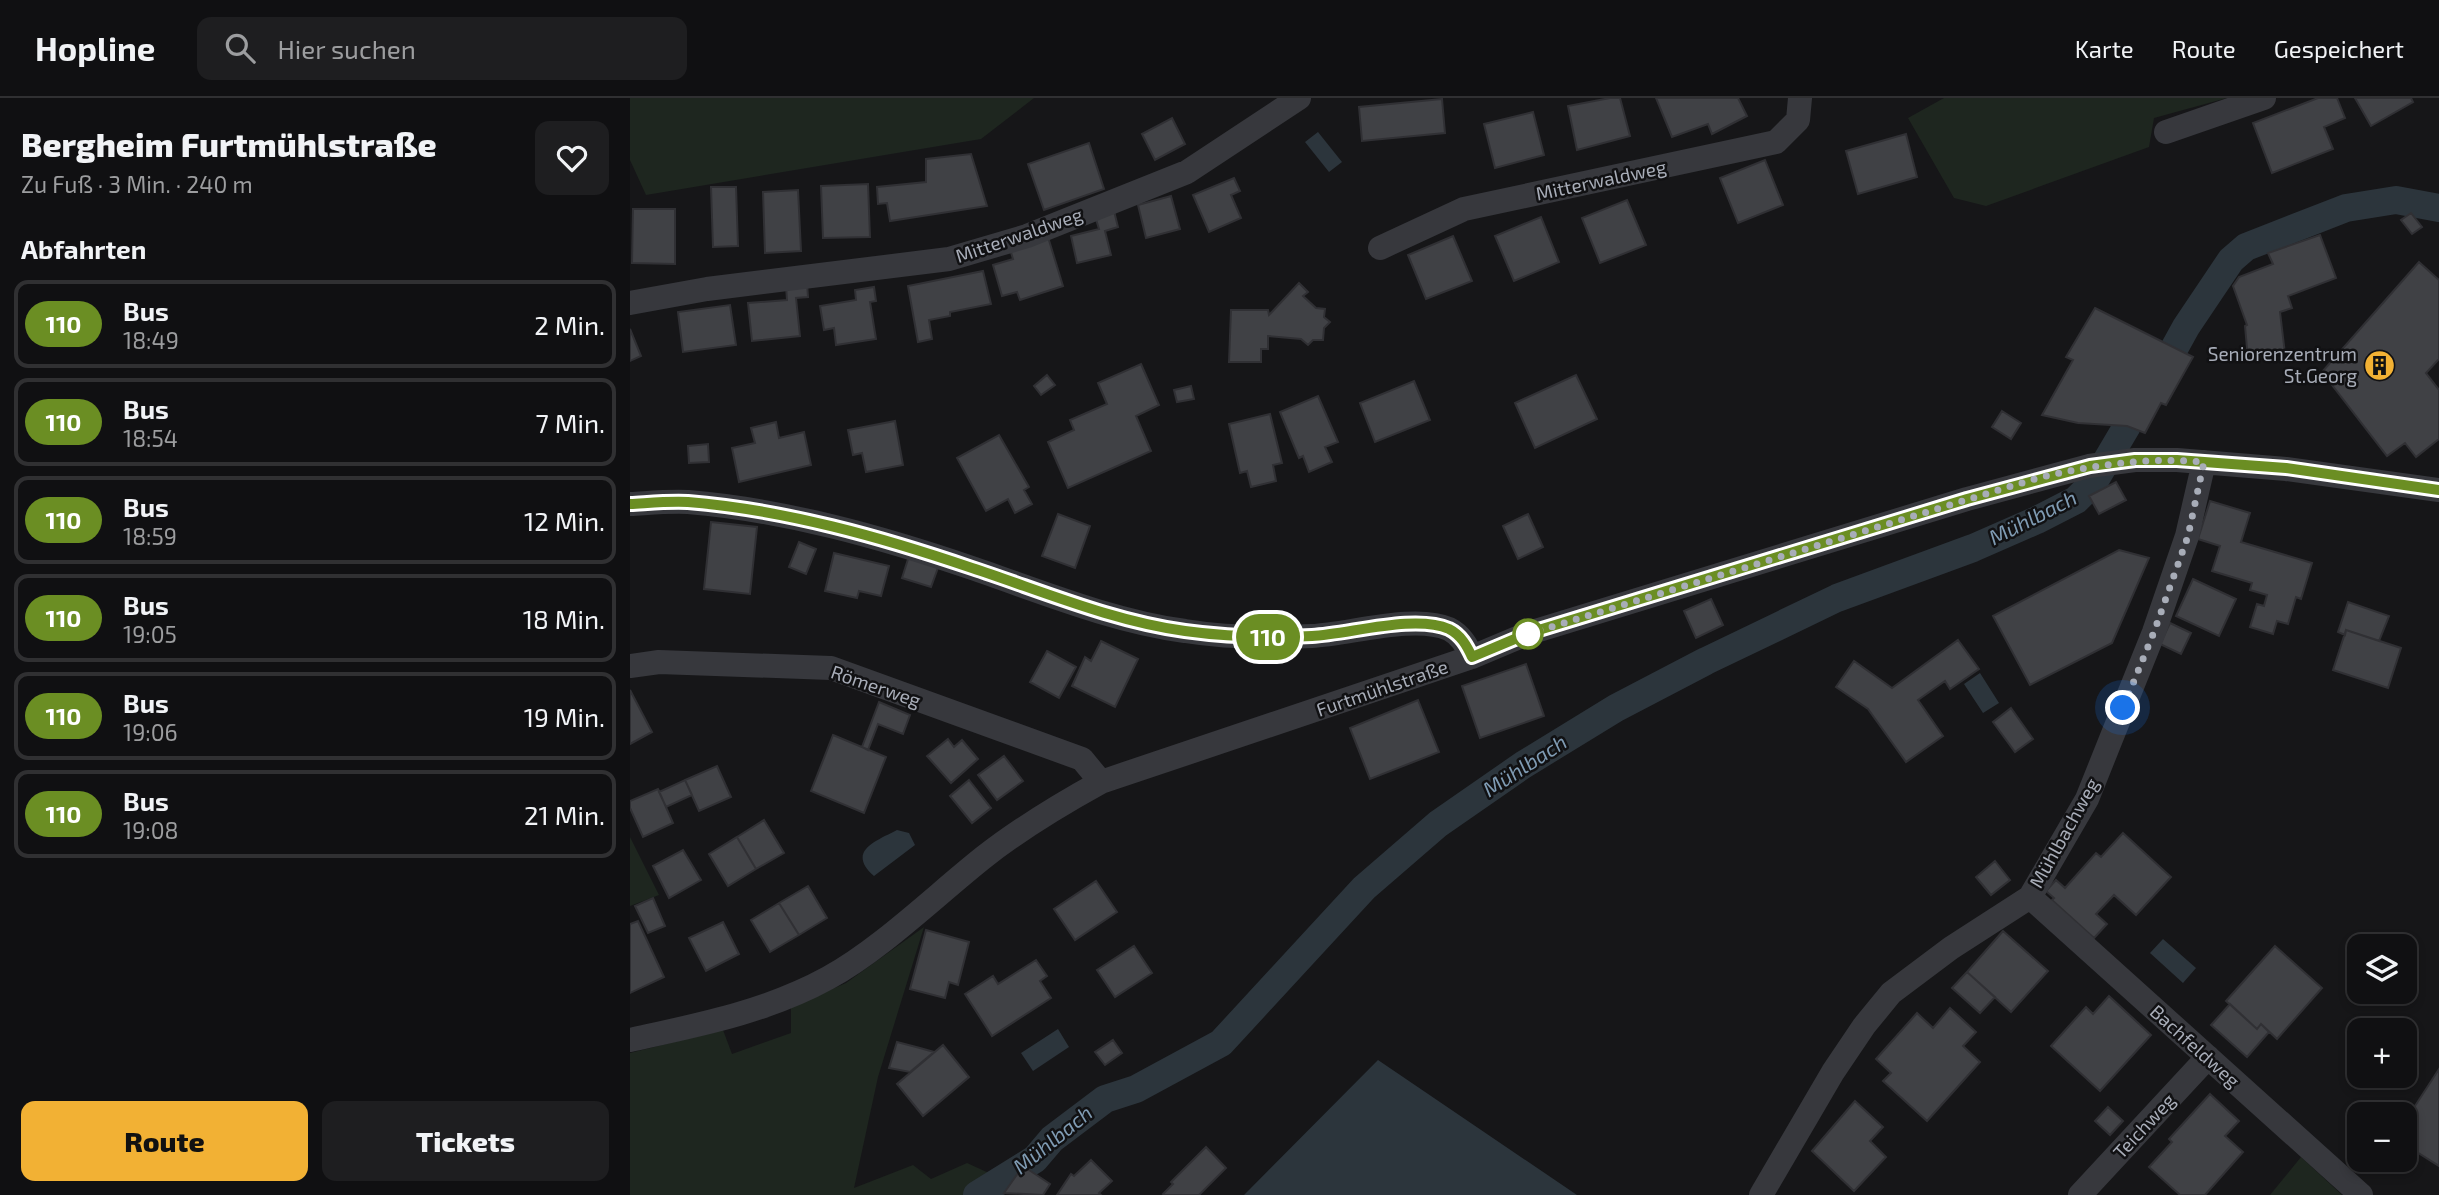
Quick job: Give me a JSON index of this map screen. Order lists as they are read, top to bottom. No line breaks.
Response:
{"streets":{"street":["Mitterwaldweg","Römerweg","Furtmühlstraße","Mühlbachweg","Bachfeldweg","Teichweg"]},"crossings":[["Römerweg","Furtmühlstraße"],["Furtmühlstraße","Mühlbachweg"],["Mühlbachweg","Bachfeldweg"],["Bachfeldweg","Teichweg"]],"water":["Mühlbach"],"places":{"building":["Seniorenzentrum St.Georg"]},"lines":["bus line 110"],"page":{"header":"Hopline","search":"Hier suchen","nav":["Karte","Route","Gespeichert"],"heading":[["Bergheim Furtmühlstraße","Zu Fuß · 3 Min. · 240 m"],"Abfahrten"],"on_map":"110","list":[{"mark":"110","name":"Bus","note":"18:49","value":"2 Min."},{"mark":"110","name":"Bus","note":"18:54","value":"7 Min."},{"mark":"110","name":"Bus","note":"18:59","value":"12 Min."},{"mark":"110","name":"Bus","note":"19:05","value":"18 Min."},{"mark":"110","name":"Bus","note":"19:06","value":"19 Min."},{"mark":"110","name":"Bus","note":"19:08","value":"21 Min."}],"map_buttons":["+","−"],"buttons":["Route","Tickets"]}}
